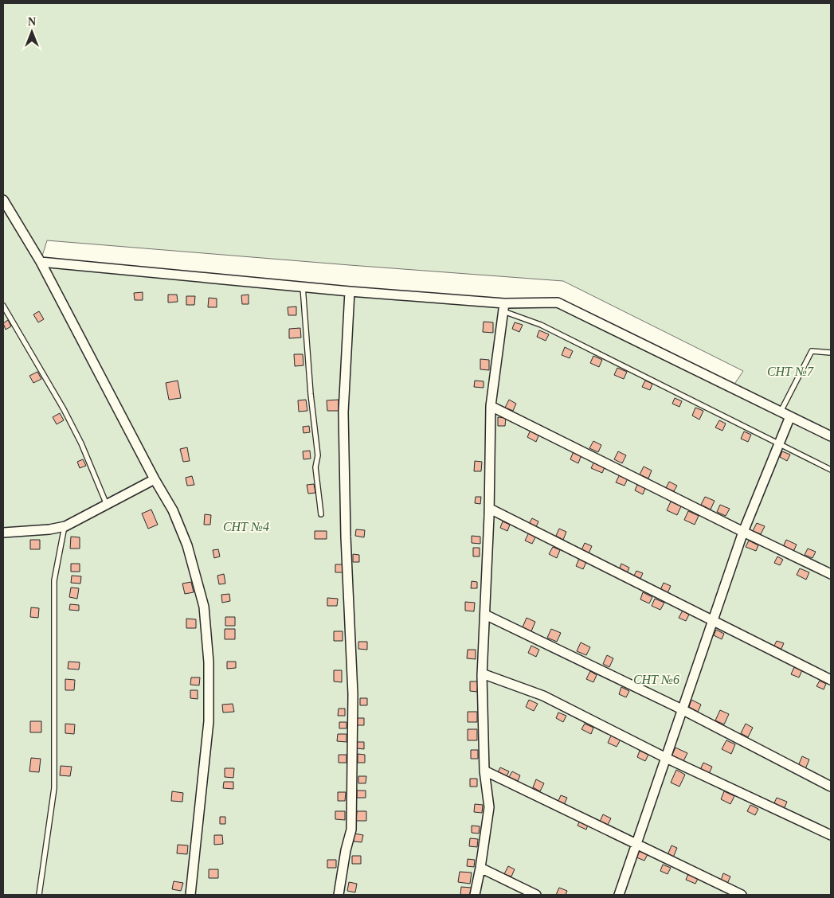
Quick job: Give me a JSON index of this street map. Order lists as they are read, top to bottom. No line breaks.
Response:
{"parks":["СНТ №7","СНТ №4","СНТ №6"],"north":"top"}
